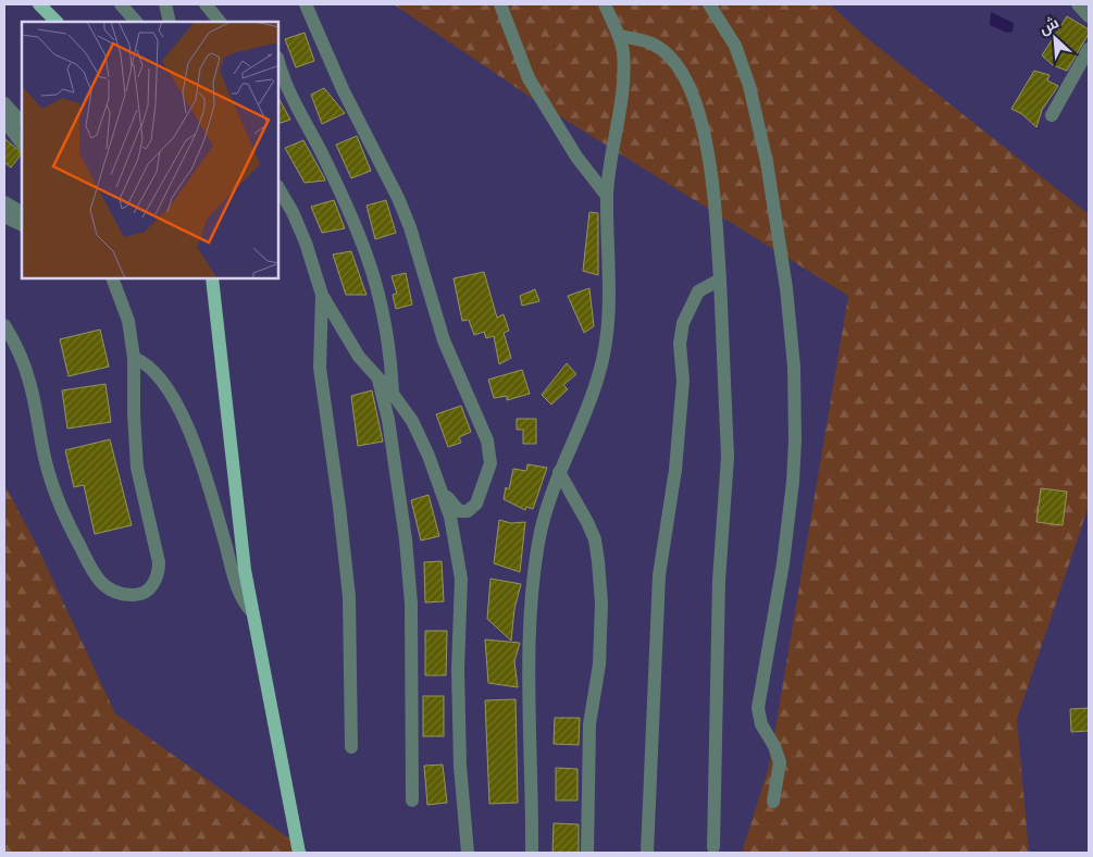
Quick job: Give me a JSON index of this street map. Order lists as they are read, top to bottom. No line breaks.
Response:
{"north":"top left"}
